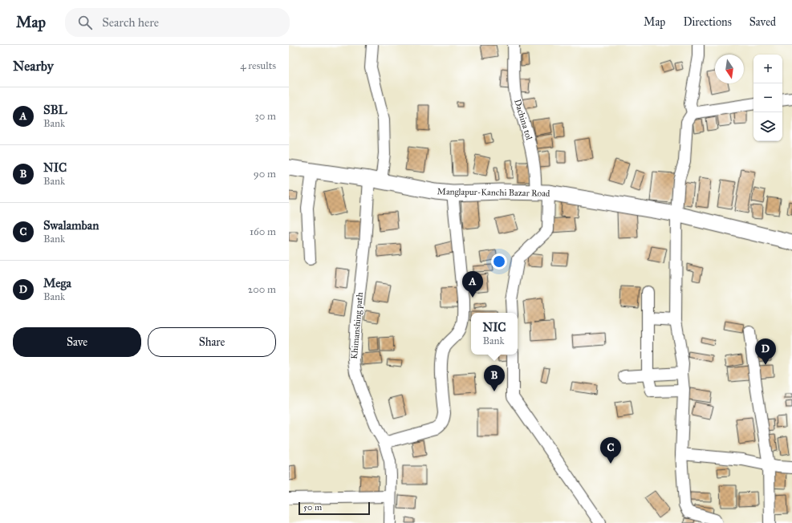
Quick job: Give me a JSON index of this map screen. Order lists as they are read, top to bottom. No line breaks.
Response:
{"streets":{"street":["Dachina tol","Manglapur-Kanchi Bazar Road","Khimanshing path"]},"crossings":[["Dachina tol","Manglapur-Kanchi Bazar Road"],["Manglapur-Kanchi Bazar Road","Khimanshing path"]],"scale_bar":"50 m","north":"bottom","page":{"header":"Map","search":"Search here","nav":["Map","Directions","Saved"],"heading":["Nearby","4 results"],"map_buttons":["+","−"],"list":[{"mark":"A","name":"SBL","note":"Bank","value":"30 m"},{"mark":"B","name":"NIC","note":"Bank","value":"90 m"},{"mark":"C","name":"Swalamban","note":"Bank","value":"160 m"},{"mark":"D","name":"Mega","note":"Bank","value":"200 m"}],"pins":["A","D","B","C"],"popup":["NIC","Bank"],"buttons":["Save","Share"],"scale":"50 m"}}
